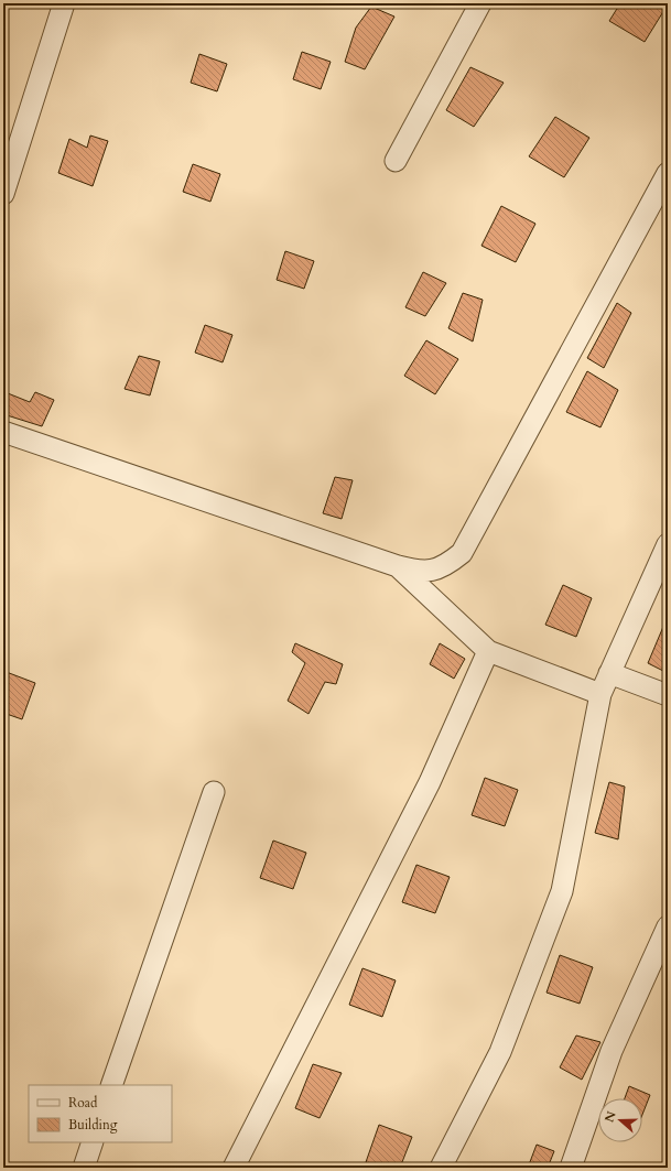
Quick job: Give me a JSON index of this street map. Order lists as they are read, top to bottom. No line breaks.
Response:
{"legend":["Road","Building"],"north":"left"}
